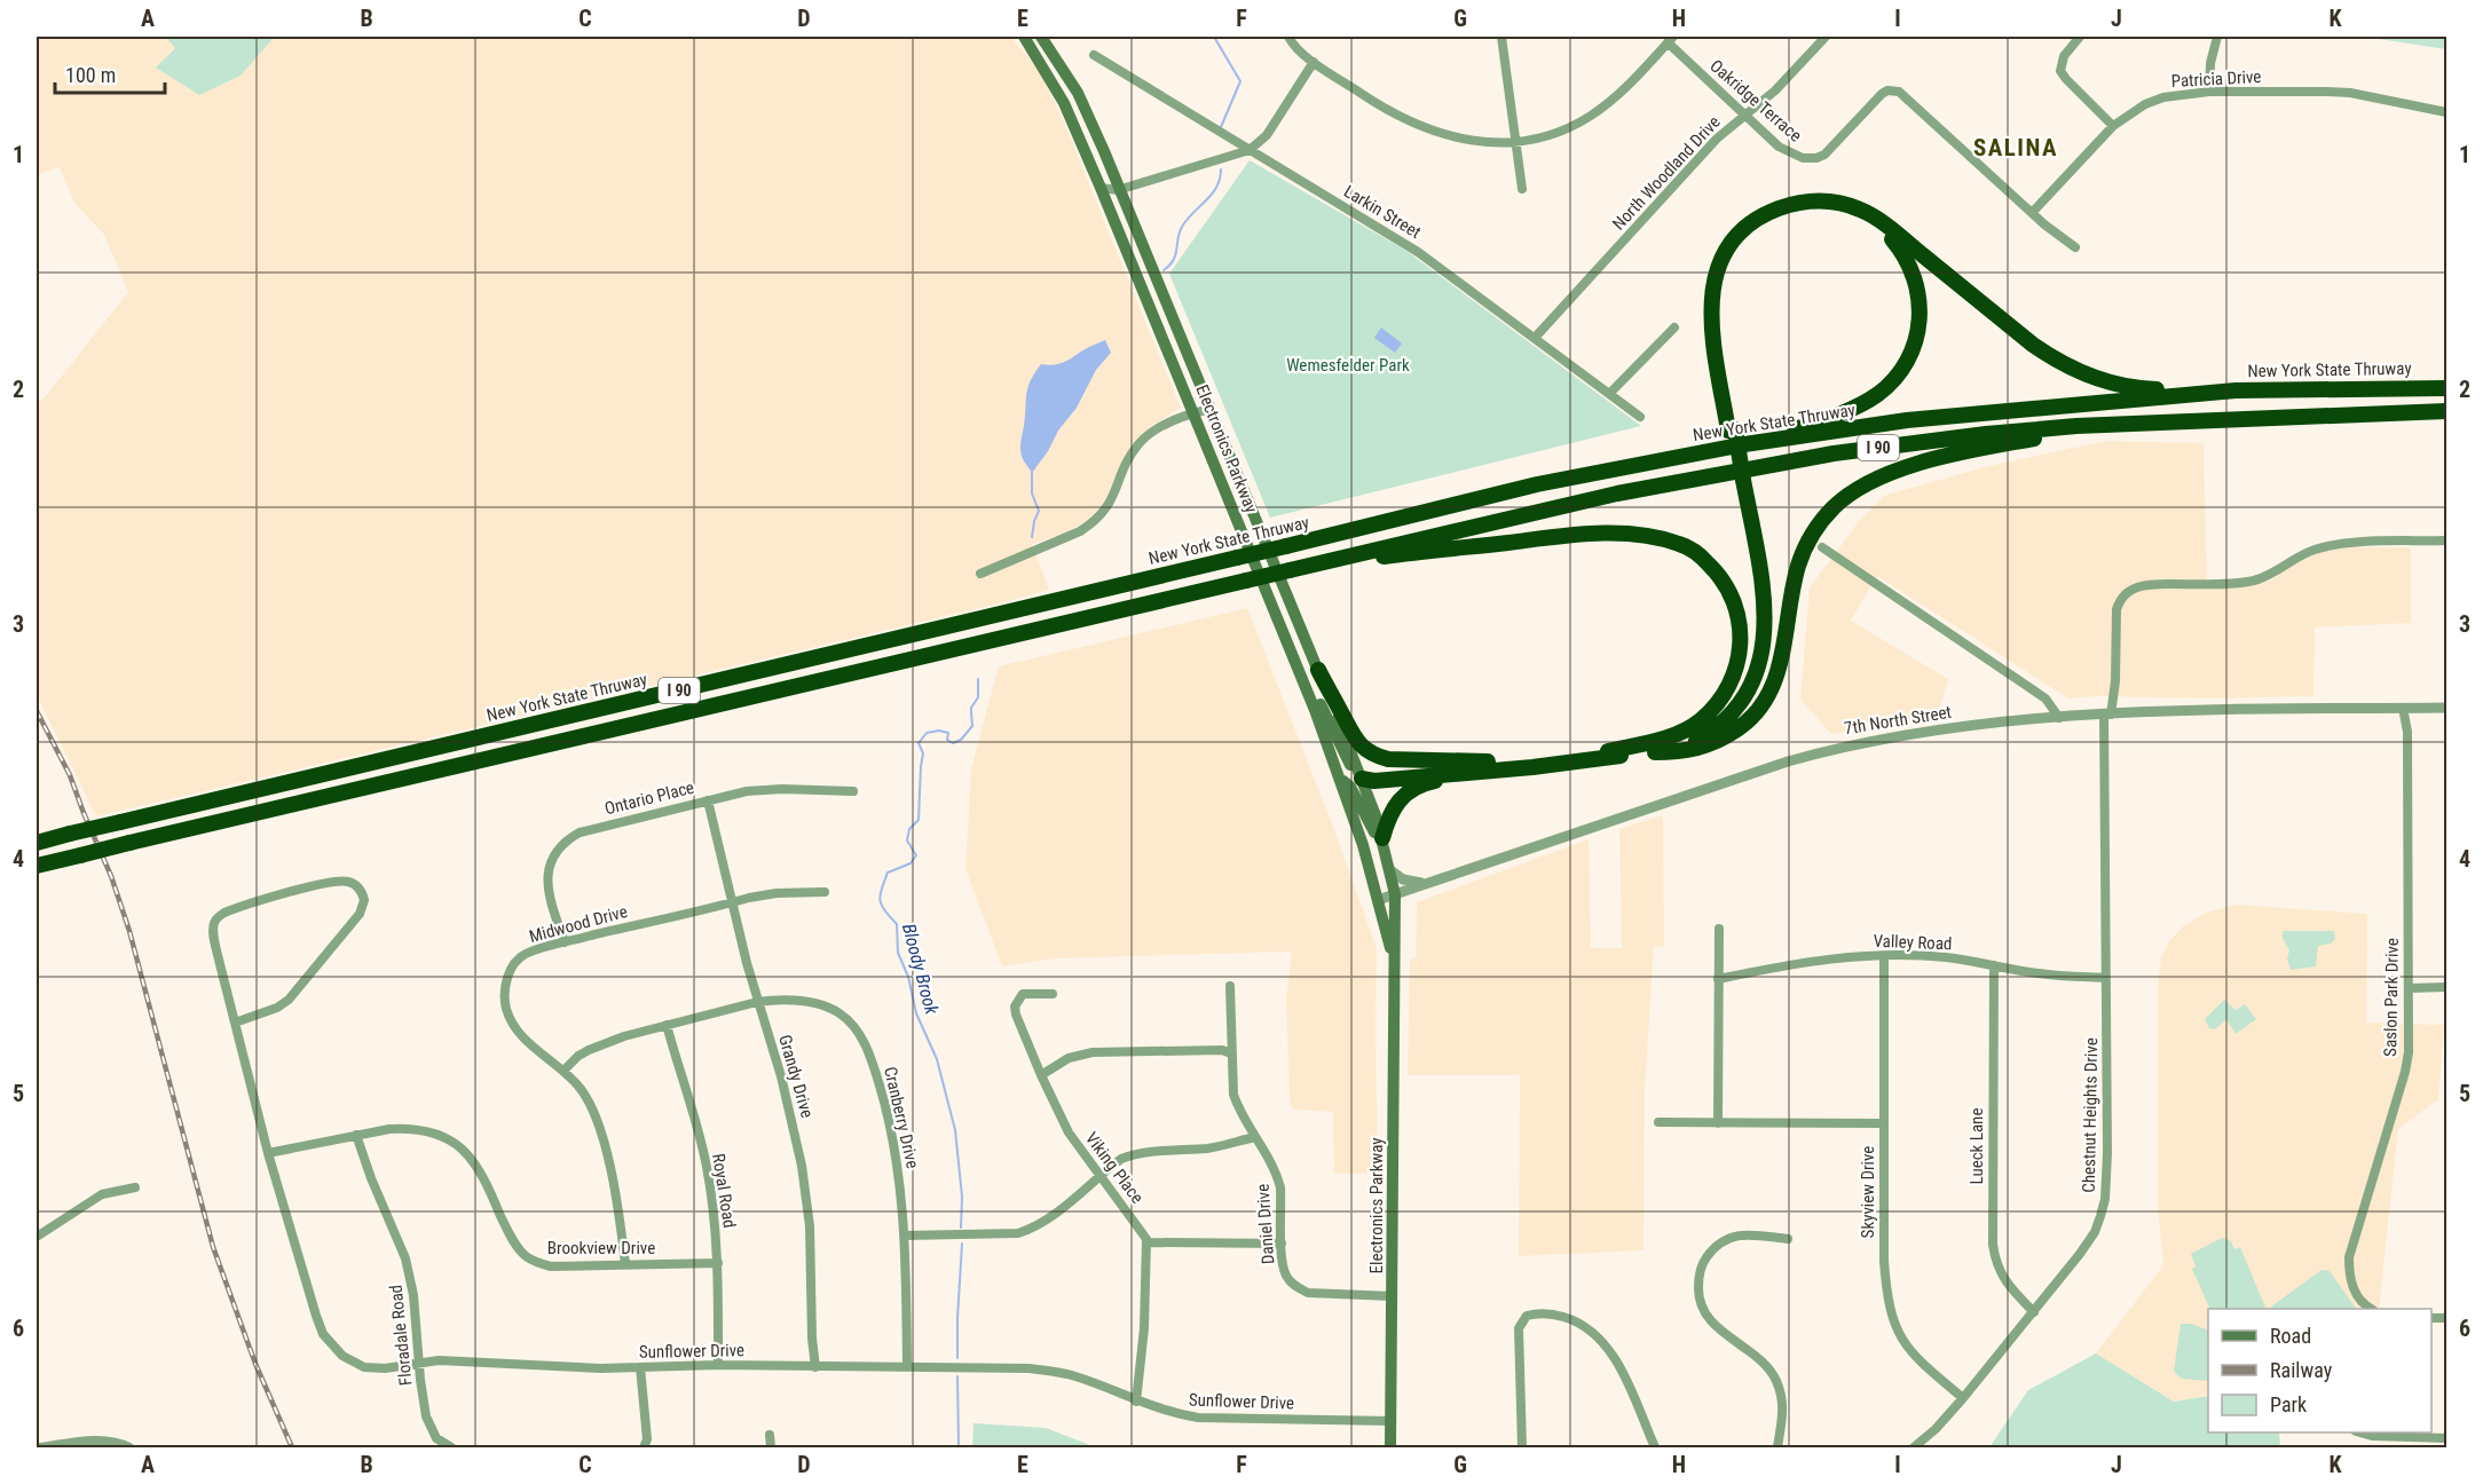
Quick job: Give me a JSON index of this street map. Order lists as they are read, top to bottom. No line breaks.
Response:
{"streets":{"highway":["New York State Thruway","I 90"],"main road":["Electronics Parkway"],"street":["Patricia Drive","Oakridge Terrace","North Woodland Drive","Larkin Street","7th North Street","Ontario Place","Midwood Drive","Valley Road","Saslon Park Drive","Grandy Drive","Chestnut Heights Drive","Cranberry Drive","Lueck Lane","Viking Place","Royal Road","Skyview Drive","Daniel Drive","Brookview Drive","Floradale Road","Sunflower Drive"]},"crossings":[["Patricia Drive","Oakridge Terrace"],["Oakridge Terrace","North Woodland Drive"],["North Woodland Drive","Larkin Street"],["Electronics Parkway","7th North Street"],["Electronics Parkway","Daniel Drive"],["Electronics Parkway","Sunflower Drive"],["7th North Street","Saslon Park Drive"],["7th North Street","Chestnut Heights Drive"],["Ontario Place","Midwood Drive"],["Ontario Place","Grandy Drive"],["Midwood Drive","Grandy Drive"],["Midwood Drive","Cranberry Drive"],["Midwood Drive","Brookview Drive"],["Valley Road","Chestnut Heights Drive"],["Valley Road","Lueck Lane"],["Valley Road","Skyview Drive"],["Grandy Drive","Cranberry Drive"],["Grandy Drive","Sunflower Drive"],["Chestnut Heights Drive","Lueck Lane"],["Chestnut Heights Drive","Skyview Drive"],["Cranberry Drive","Royal Road"],["Cranberry Drive","Sunflower Drive"],["Royal Road","Brookview Drive"],["Royal Road","Sunflower Drive"],["Brookview Drive","Floradale Road"],["Brookview Drive","Sunflower Drive"],["Floradale Road","Sunflower Drive"]],"districts":["SALINA"],"water":["Bloody Brook"],"parks":["Wemesfelder Park"],"legend":["Road","Railway","Park"],"scale_bar":"100 m","grid":{"columns":["A","B","C","D","E","F","G","H","I","J","K"],"rows":["1","2","3","4","5","6"]}}
